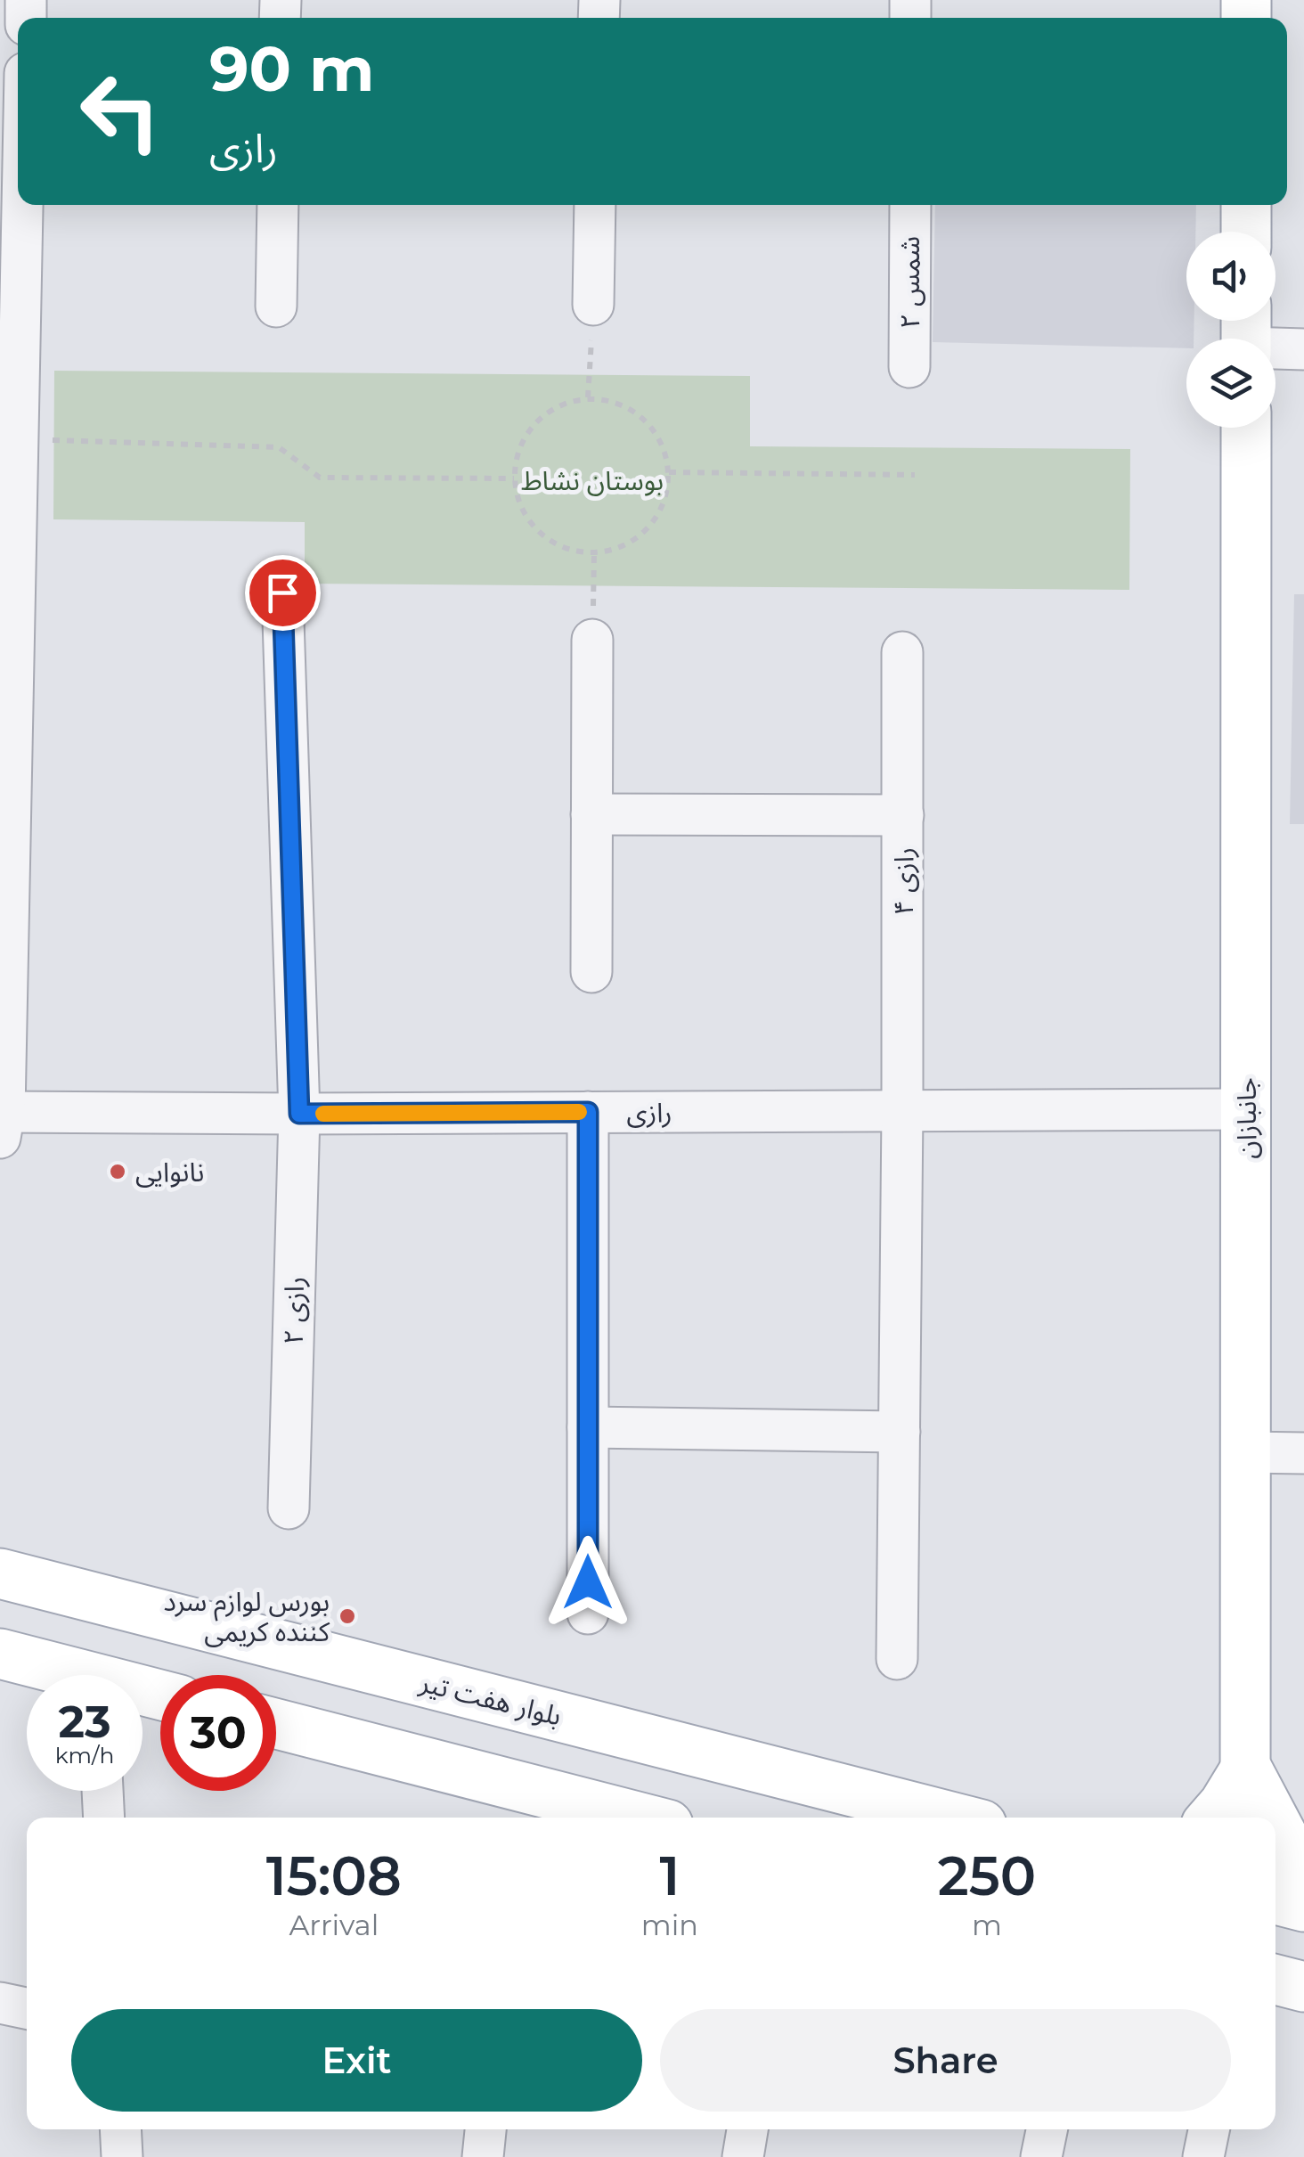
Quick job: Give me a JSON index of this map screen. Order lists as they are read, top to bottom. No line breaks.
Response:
{"streets":{"main road":["جانبازان","بلوار هفت تیر"],"street":["شمس ۲","رازی ۴","رازی","رازی ۲"]},"crossings":[["رازی ۴","رازی"],["رازی","جانبازان"],["رازی","رازی ۲"]],"parks":["بوستان نشاط"],"places":["نانوایی","بورس لوازم سرد کننده کریمی"],"page":{"turn":["90 m","رازی"],"speed":"23 km/h","limit":"30","eta":["15:08","Arrival","1","min","250","m"],"buttons":["Exit","Share"]}}
